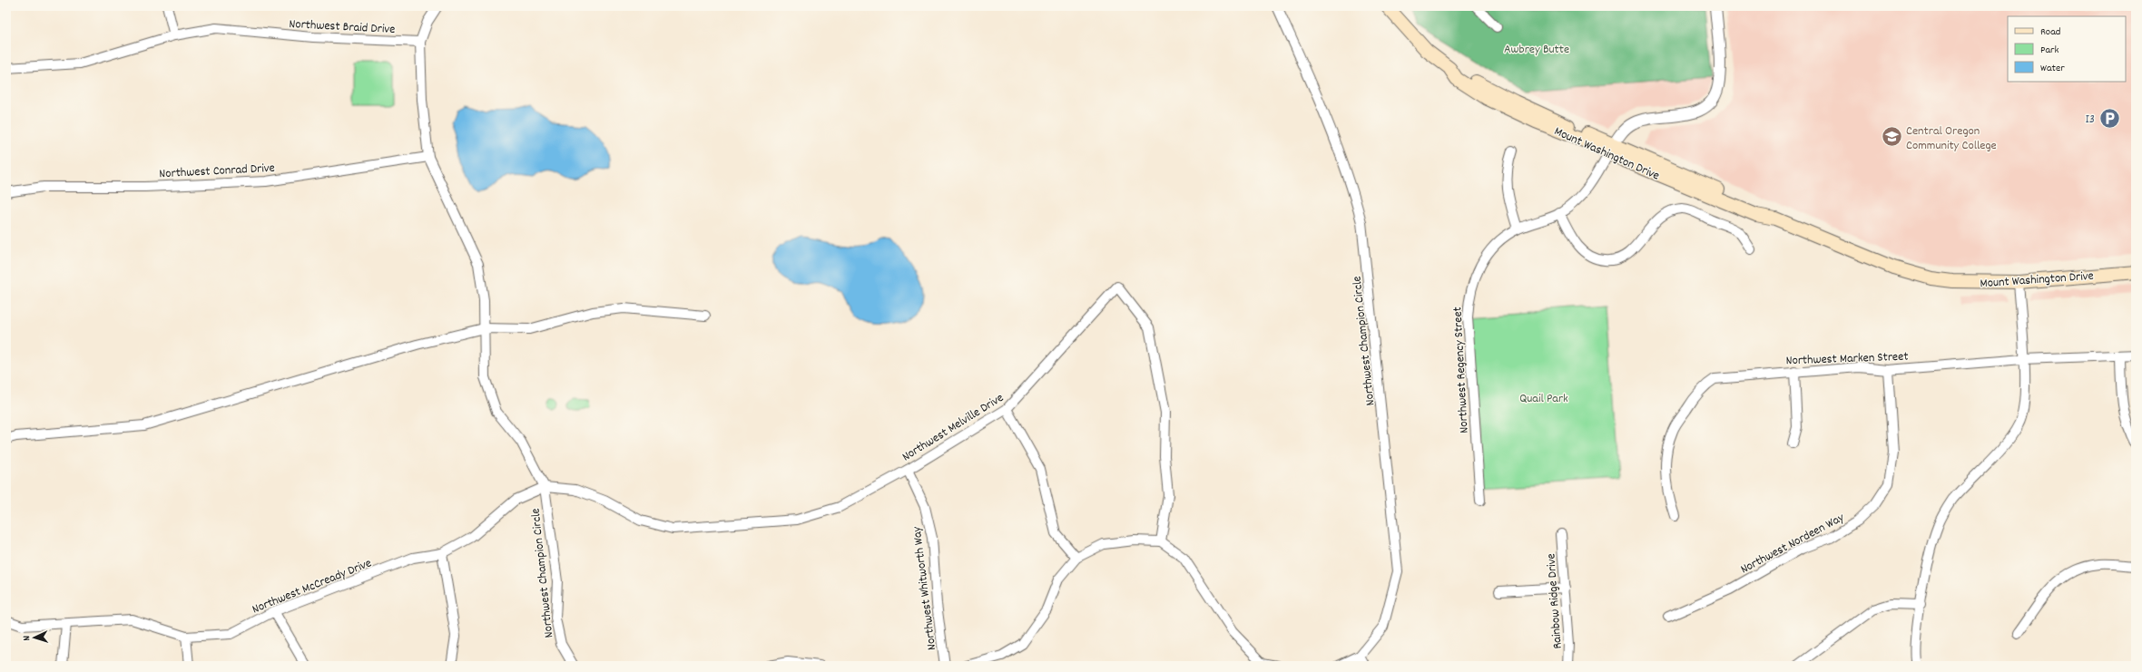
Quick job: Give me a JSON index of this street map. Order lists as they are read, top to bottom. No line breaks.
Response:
{"streets":{"main road":["Mount Washington Drive"],"street":["Northwest Braid Drive","Northwest Conrad Drive","Northwest Champion Circle","Northwest Marken Street","Northwest Regency Street","Northwest Melville Drive","Northwest Nordeen Way","Northwest McCready Drive","Northwest Whitworth Way","Rainbow Ridge Drive"]},"crossings":[["Northwest Braid Drive","Northwest Champion Circle"],["Mount Washington Drive","Northwest Regency Street"],["Northwest Conrad Drive","Northwest Champion Circle"],["Northwest Champion Circle","Northwest Melville Drive"],["Northwest Champion Circle","Northwest McCready Drive"],["Northwest Marken Street","Northwest Nordeen Way"],["Northwest Melville Drive","Northwest McCready Drive"],["Northwest Melville Drive","Northwest Whitworth Way"]],"parks":["Awbrey Butte","Quail Park"],"places":{"parking":["I3"],"school or university":["Central Oregon Community College"]},"legend":["Road","Park","Water"],"north":"left"}
